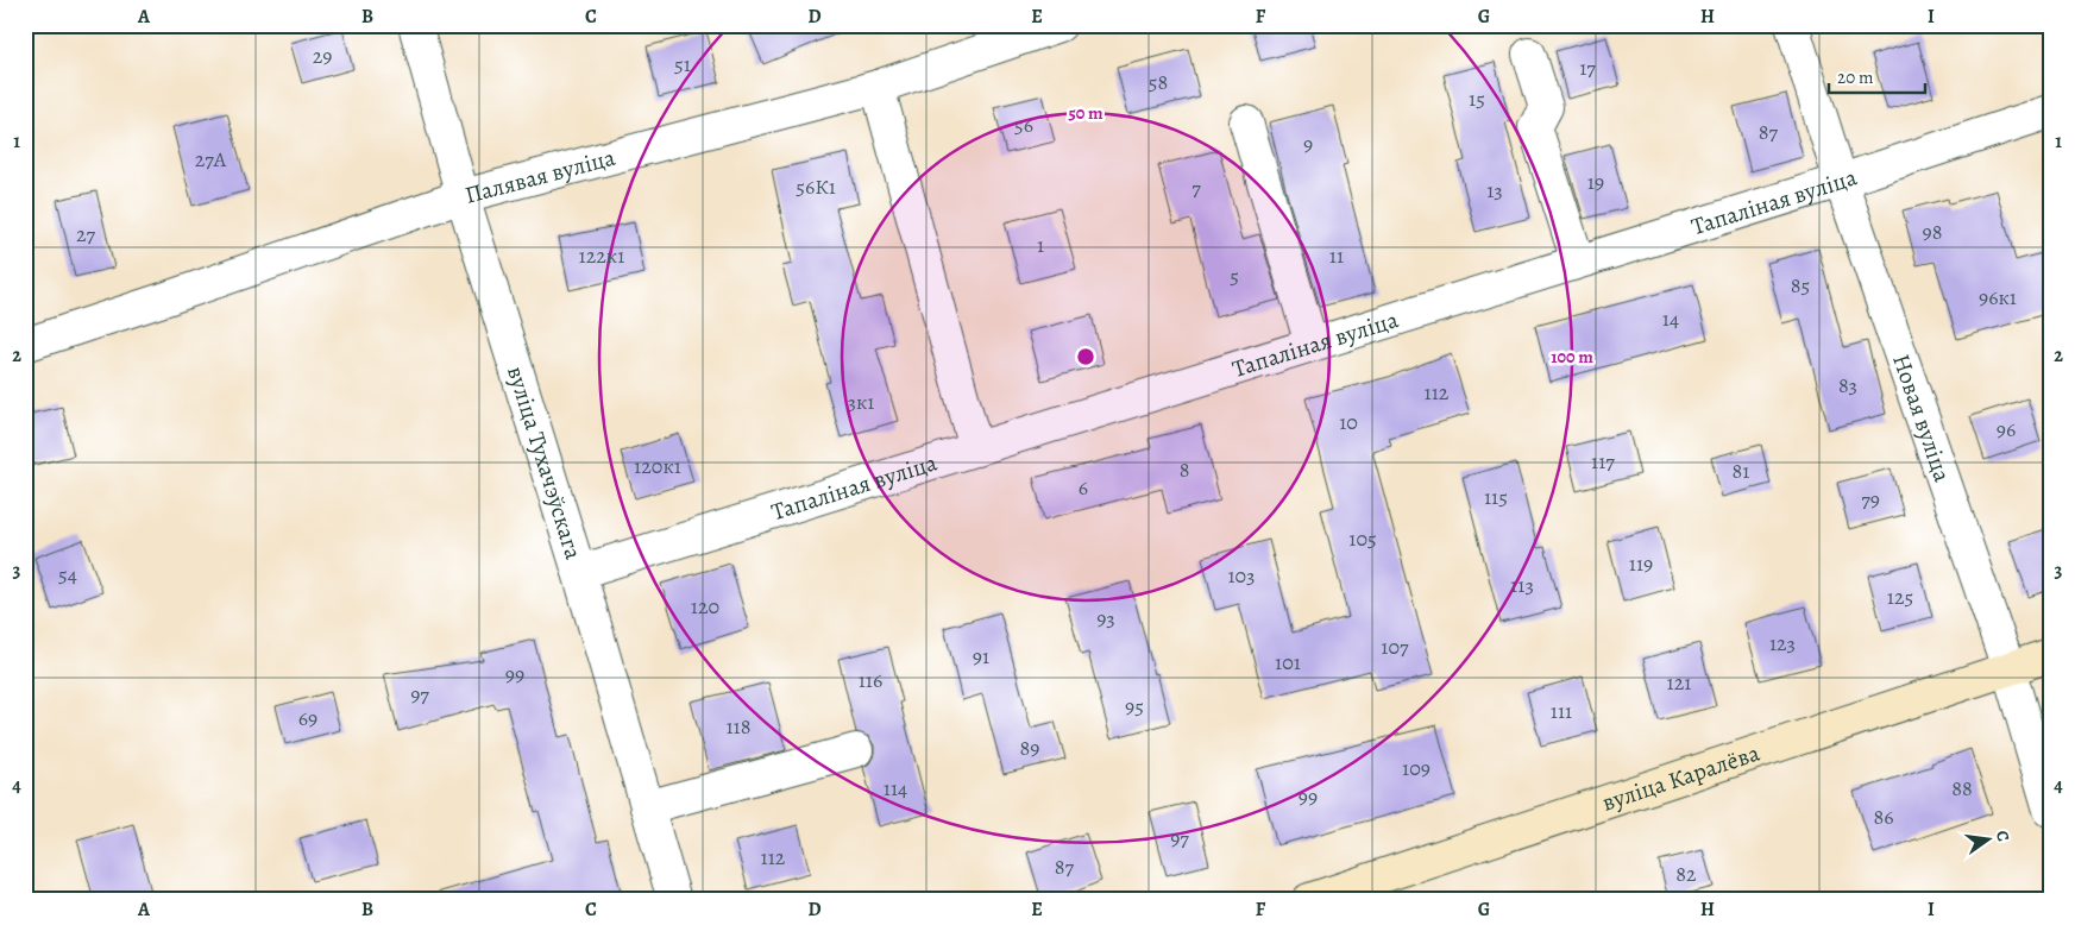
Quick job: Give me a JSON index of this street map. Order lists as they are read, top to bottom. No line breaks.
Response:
{"streets":{"main road":["вуліца Каралёва"],"street":["Палявая вуліца","Тапаліная вуліца","Новая вуліца","вуліца Тухачэўскага"]},"crossings":[["Палявая вуліца","вуліца Тухачэўскага"],["Тапаліная вуліца","Новая вуліца"],["Тапаліная вуліца","вуліца Тухачэўскага"],["Новая вуліца","вуліца Каралёва"]],"house_numbers":["29","51","17","58","15","56","87","9","27А","19","56К1","7","13","98","27","1","122к1","11","5","85","96к1","14","83","112","3к1","10","96","117","120к1","8","81","6","115","79","105","119","54","103","113","125","120","93","123","107","91","101","99","116","121","97","95","111","69","118","89","109","114","88","99","86","97","112","87","82"],"scale_bar":"20 m","north":"right","grid":{"columns":["A","B","C","D","E","F","G","H","I"],"rows":["1","2","3","4"]},"rings":["50 m","100 m"]}
